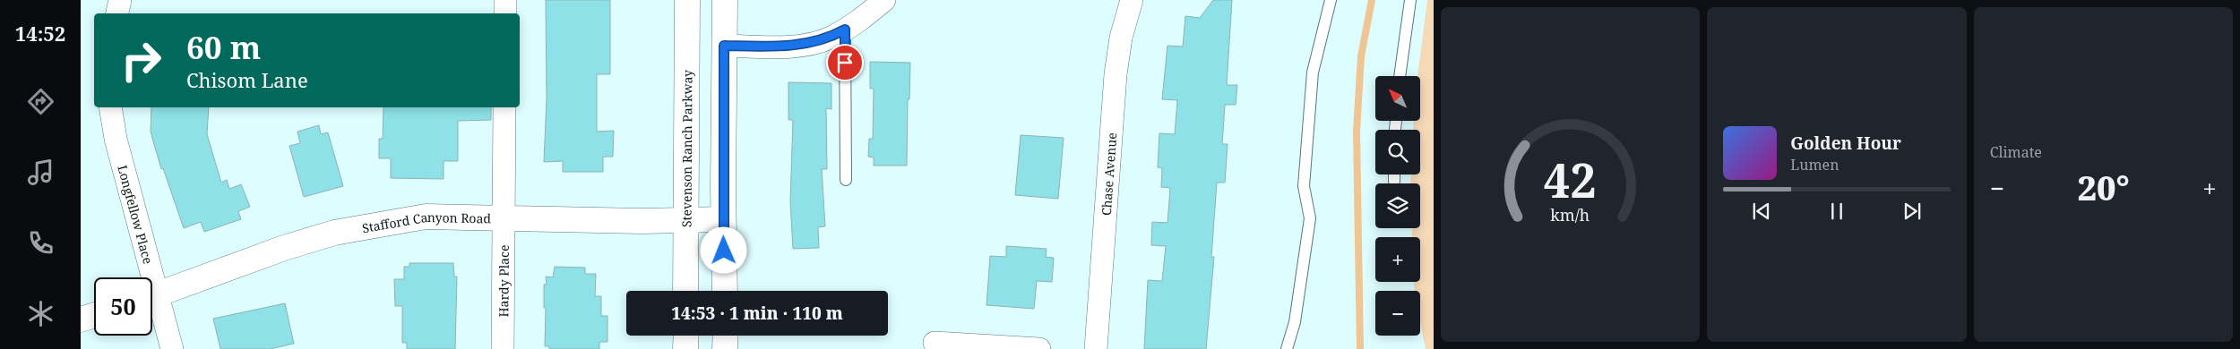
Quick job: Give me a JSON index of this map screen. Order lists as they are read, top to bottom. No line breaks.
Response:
{"streets":{"main road":["Stevenson Ranch Parkway","Stafford Canyon Road"],"street":["Chase Avenue","Longfellow Place","Hardy Place"]},"crossings":[["Stevenson Ranch Parkway","Stafford Canyon Road"],["Stafford Canyon Road","Hardy Place"]],"north":"top left","page":{"tabs":"14:52","tile":"Climate","turn":["60 m","Chisom Lane"],"map_buttons":["+","−"],"song":["Golden Hour","Lumen"],"heat":["−","20°","+"],"limit":"50","trip":"14:53 · 1 min · 110 m","gauge":["42","km/h"]}}
